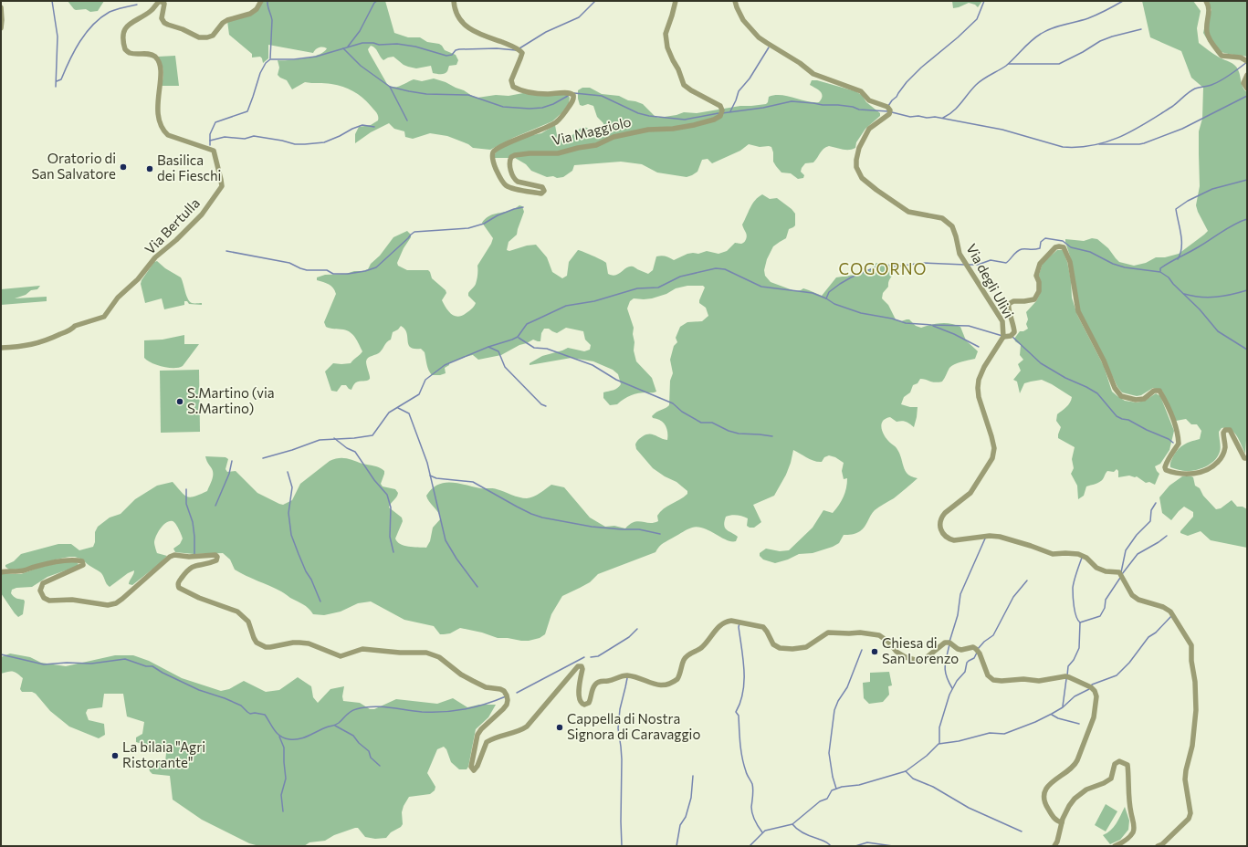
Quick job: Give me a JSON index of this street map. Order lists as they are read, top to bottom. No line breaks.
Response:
{"streets":{"street":["Via Maggiolo","Via Bertulla","Via degli Ulivi"]},"districts":["COGORNO"],"places":["Oratorio di San Salvatore","Basilica dei Fieschi","S.Martino (via S.Martino)","Chiesa di San Lorenzo","Cappella di Nostra Signora di Caravaggio","La bilaia \"Agri Ristorante\""]}
